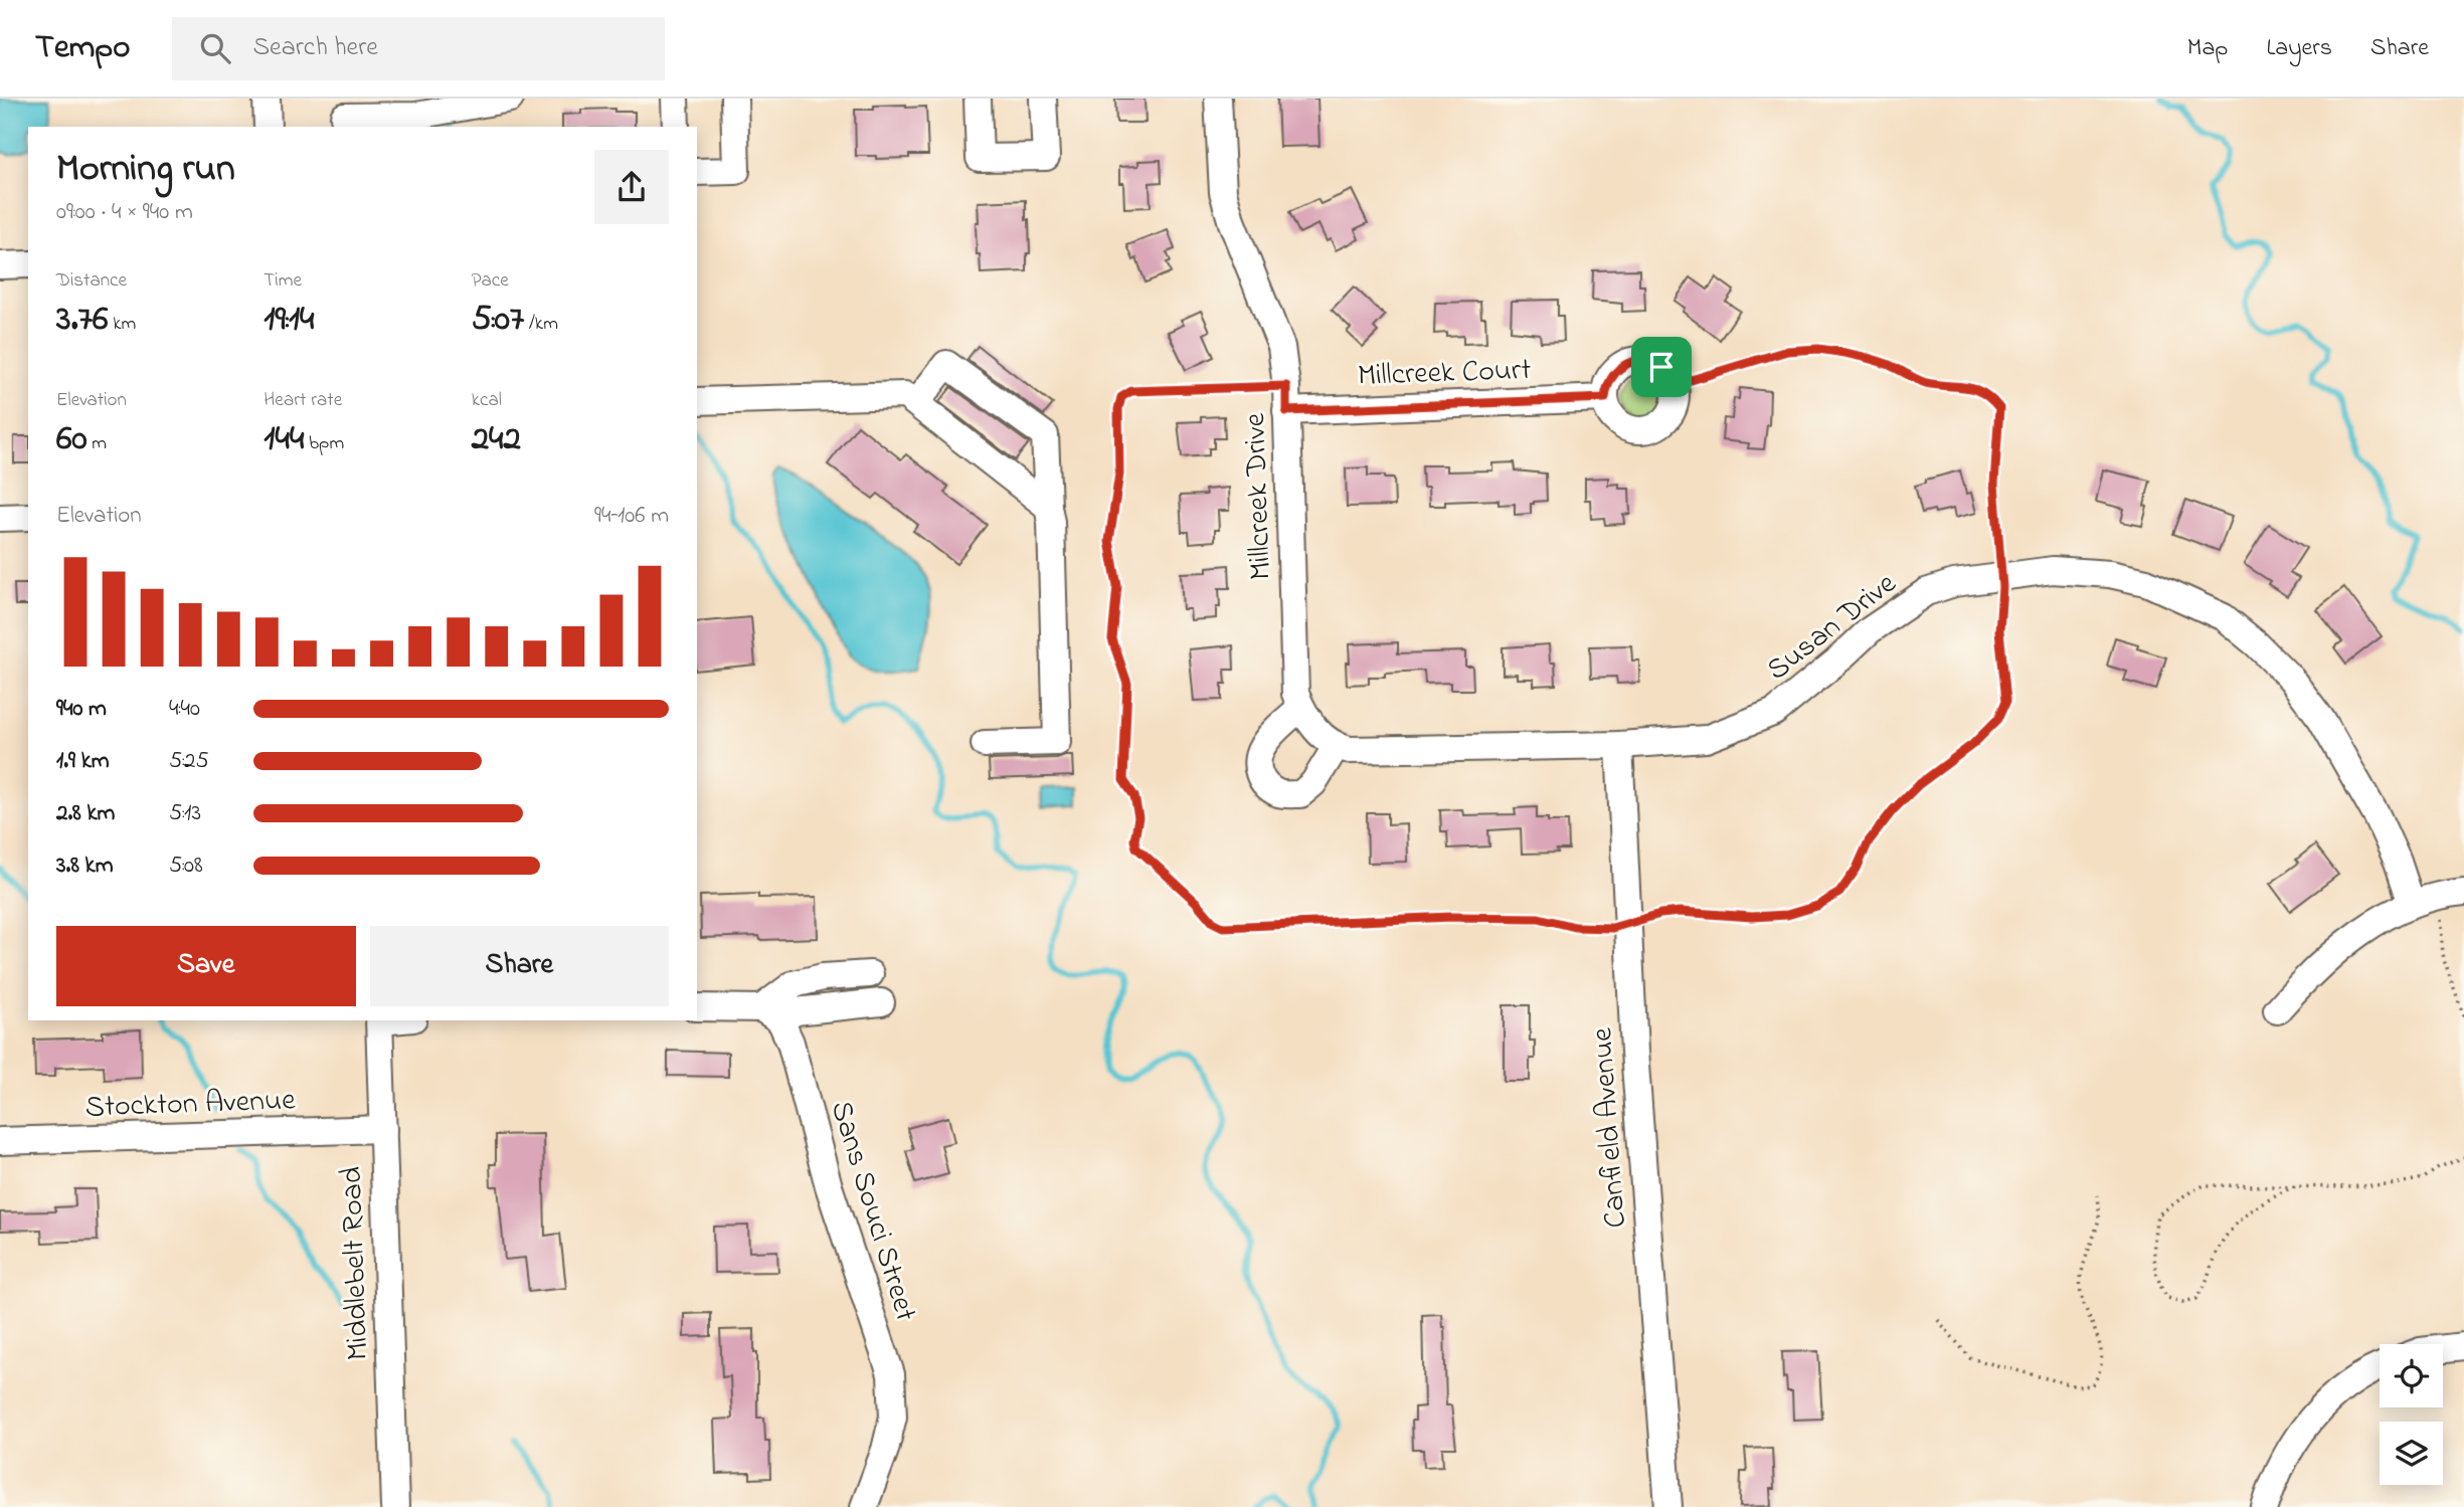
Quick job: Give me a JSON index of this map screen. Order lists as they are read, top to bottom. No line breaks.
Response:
{"streets":{"street":["Millcreek Court","Millcreek Drive","Susan Drive","Stockton Avenue","Canfield Avenue","Sans Souci Street","Middlebelt Road"]},"crossings":[["Millcreek Court","Millcreek Drive"],["Millcreek Drive","Susan Drive"],["Susan Drive","Canfield Avenue"],["Stockton Avenue","Middlebelt Road"]],"page":{"header":"Tempo","search":"Search here","nav":["Map","Layers","Share"],"heading":["Morning run","09:00 · 4 × 940 m"],"stats":[["Distance","3.76 km"],["Time","19:14"],["Pace","5:07 /km"],["Elevation","60 m"],["Heart rate","144 bpm"],["kcal","242"]],"chart":["Elevation","94–106 m"],"list":[{"name":"940 m","note":"4:40"},{"name":"1.9 km","note":"5:25"},{"name":"2.8 km","note":"5:13"},{"name":"3.8 km","note":"5:08"}],"buttons":["Save","Share"]}}
